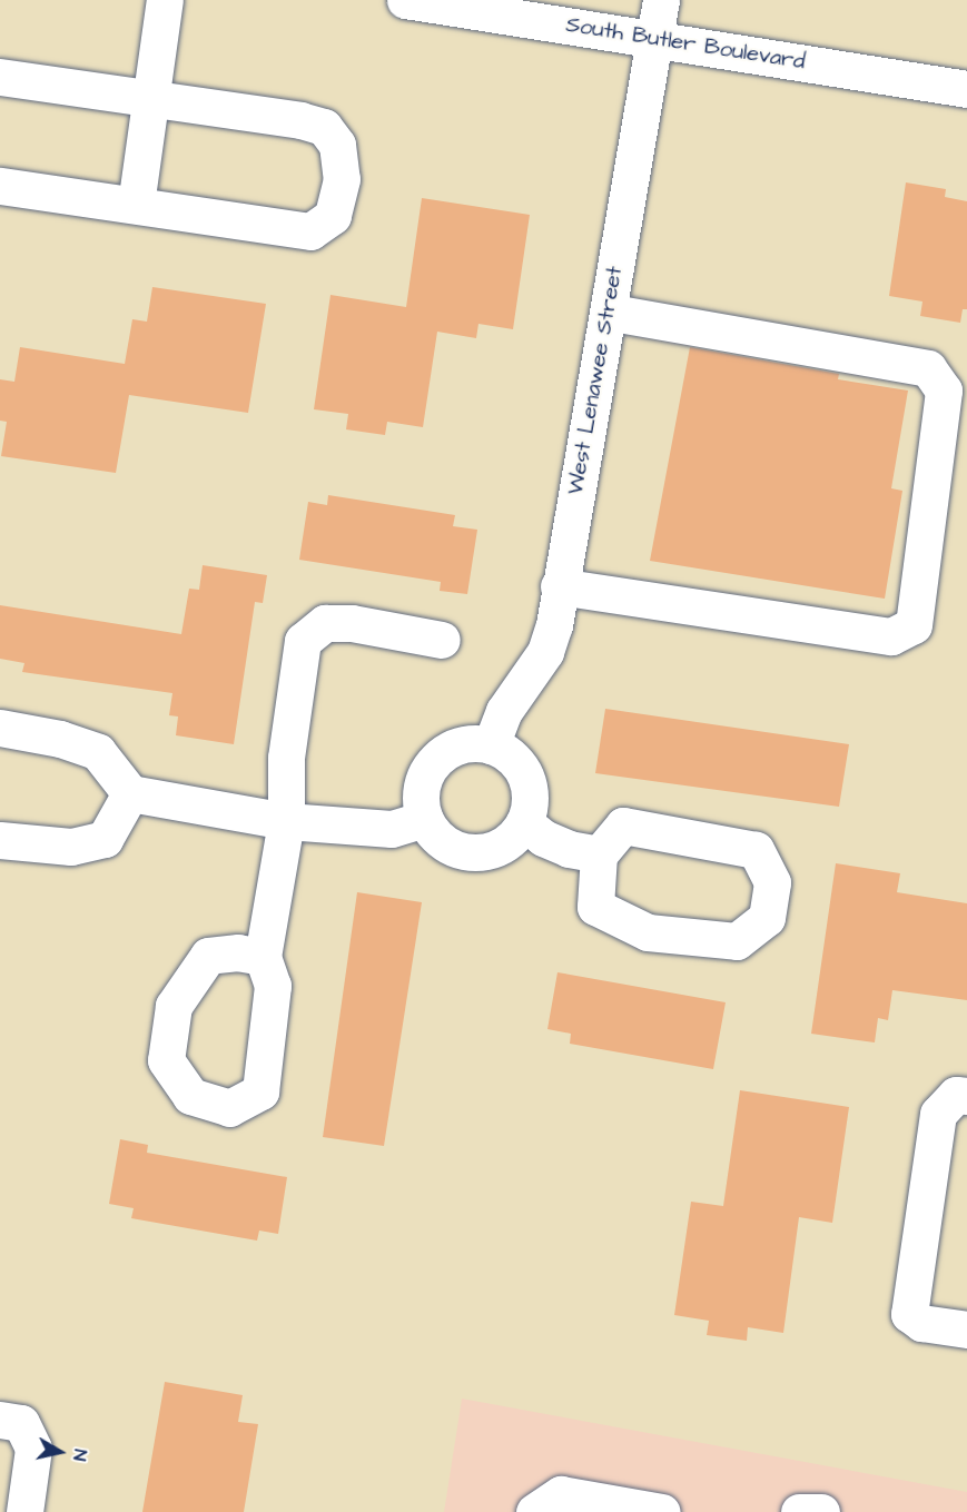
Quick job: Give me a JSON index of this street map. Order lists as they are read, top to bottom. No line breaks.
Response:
{"streets":{"street":["South Butler Boulevard","West Lenawee Street"]},"crossings":[["South Butler Boulevard","West Lenawee Street"]],"north":"right"}
